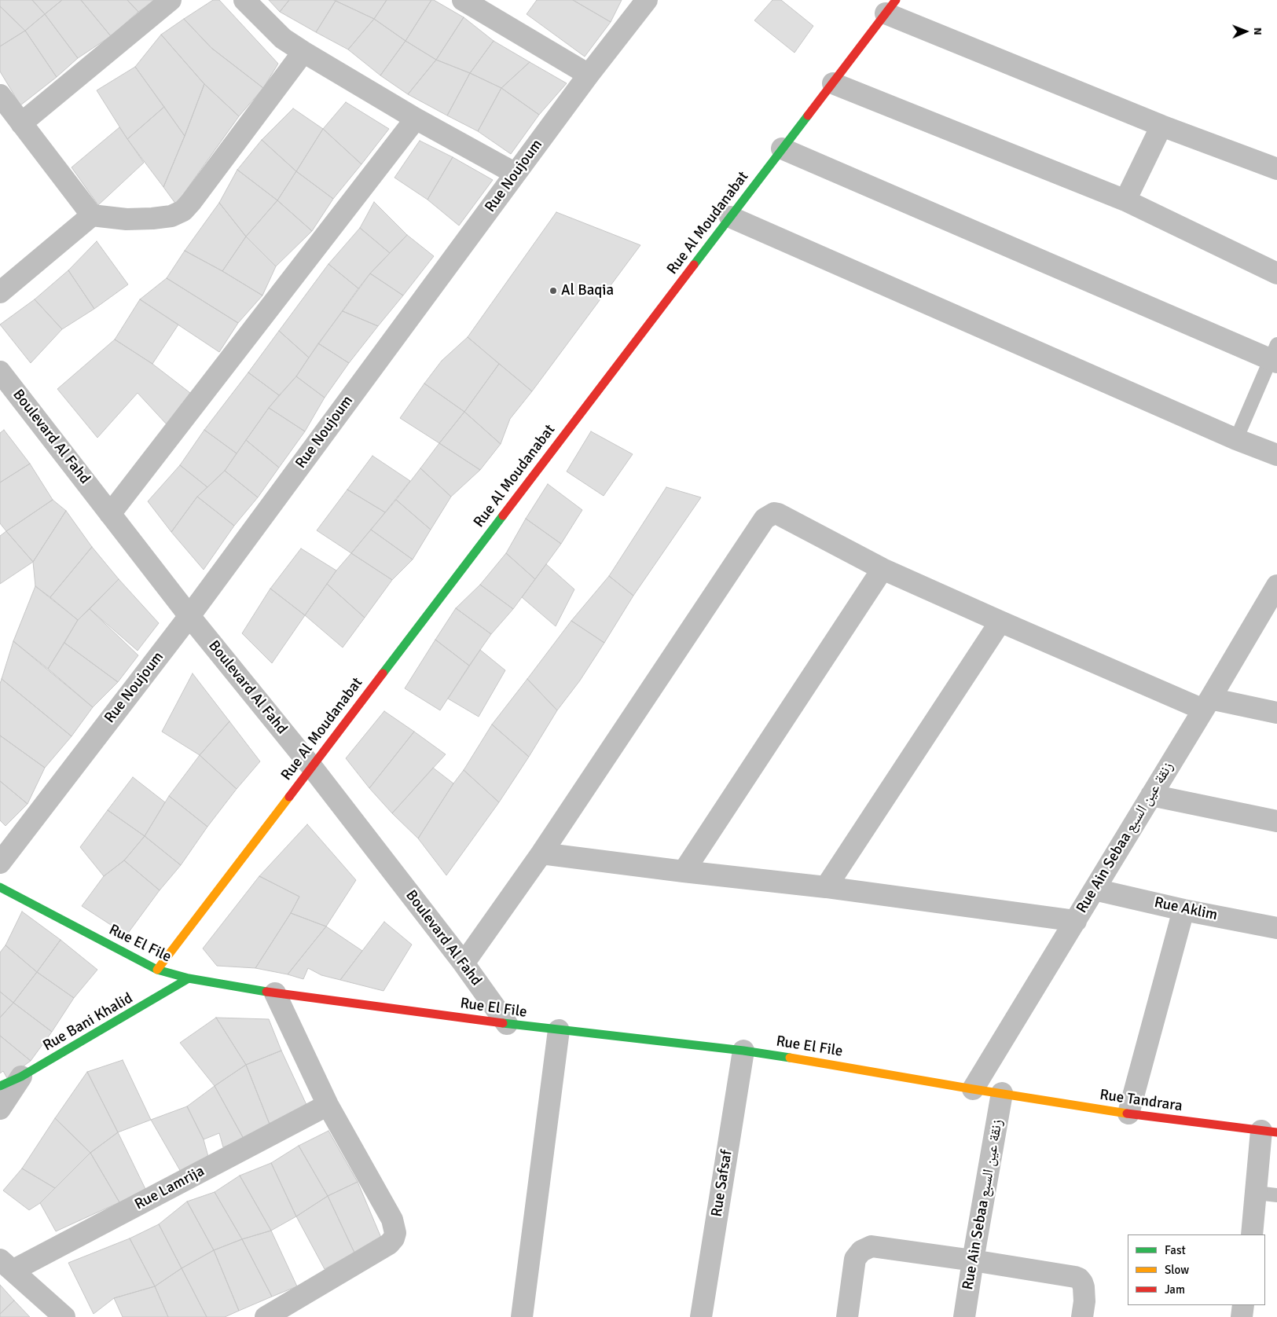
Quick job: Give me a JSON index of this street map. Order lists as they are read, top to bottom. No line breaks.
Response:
{"streets":{"street":["Rue Noujoum","Rue Al Moudanabat","Boulevard Al Fahd","Rue Ain Sebaa زنقة عين السبع","Rue Aklim","Rue El File","Rue Bani Khalid","Rue Tandrara","Rue Safsaf","Rue Lamrija"]},"crossings":[["Rue Noujoum","Boulevard Al Fahd"],["Rue Al Moudanabat","Boulevard Al Fahd"],["Rue Al Moudanabat","Rue El File"],["Boulevard Al Fahd","Rue El File"],["Rue Ain Sebaa زنقة عين السبع","Rue Aklim"],["Rue Ain Sebaa زنقة عين السبع","Rue El File"],["Rue Ain Sebaa زنقة عين السبع","Rue Tandrara"],["Rue El File","Rue Bani Khalid"],["Rue El File","Rue Tandrara"],["Rue El File","Rue Safsaf"]],"places":["Al Baqia"],"legend":["Fast","Slow","Jam"],"north":"right"}
